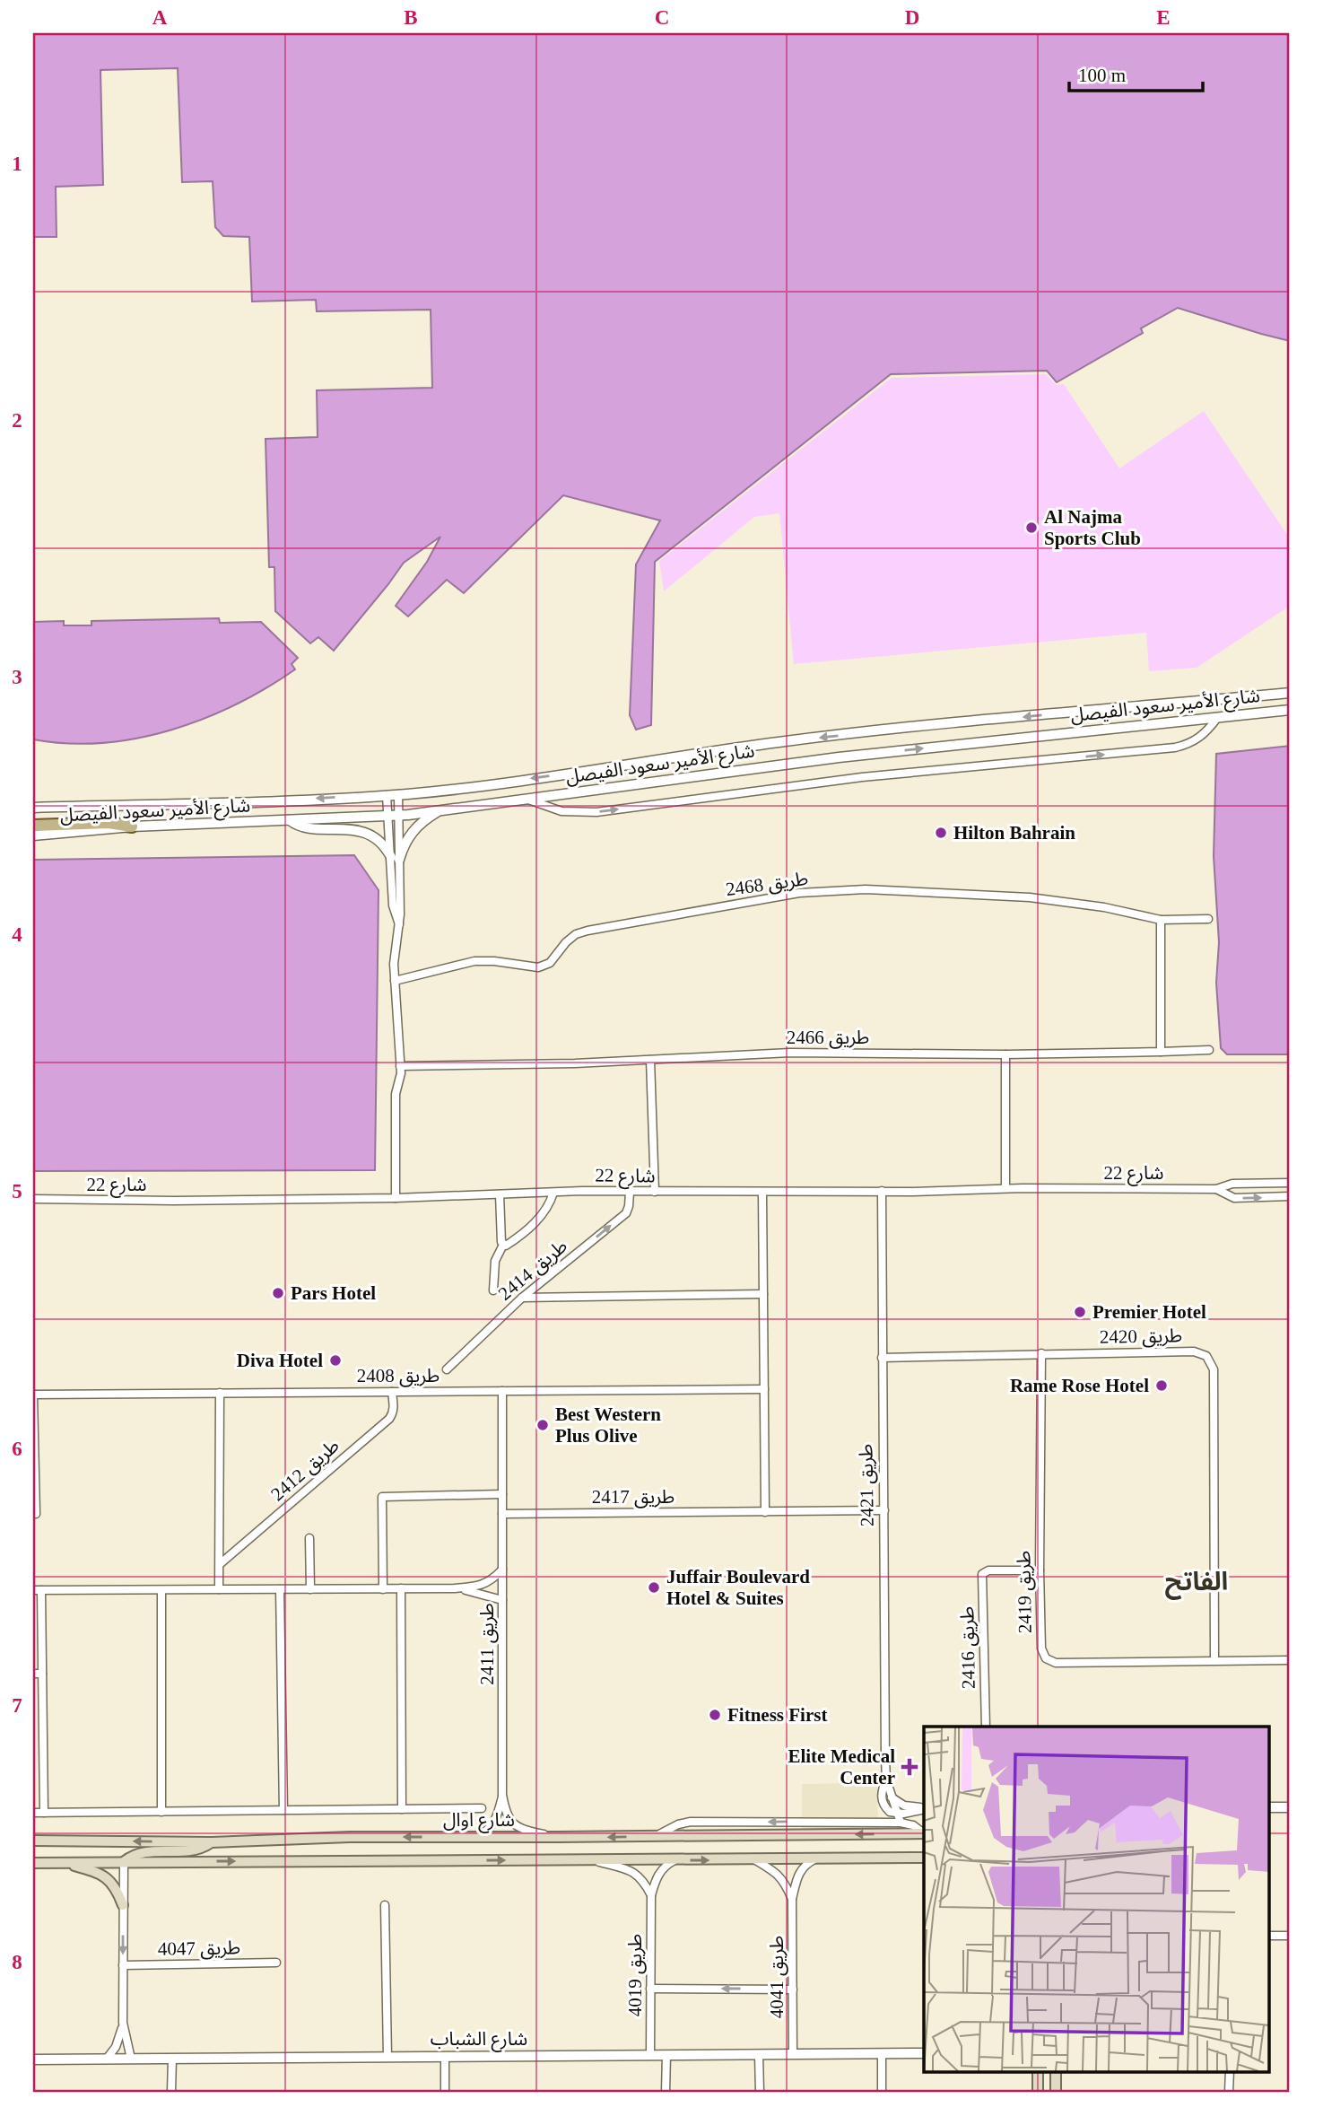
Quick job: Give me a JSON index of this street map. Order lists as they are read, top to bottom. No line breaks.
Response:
{"streets":{"main road":["شارع اوال"],"street":["شارع الأمير سعود الفيصل","طريق 2468","طريق 2466","شارع 22","طريق 2414","طريق 2420","طريق 2408","طريق 2412","طريق 2421","طريق 2417","طريق 2419","طريق 2411","طريق 2416","طريق 4047","طريق 4019","طريق 4041","شارع الشباب"]},"crossings":[["شارع 22","طريق 2414"],["شارع 22","طريق 2421"],["طريق 2420","طريق 2421"],["طريق 2420","طريق 2419"],["طريق 2408","طريق 2412"],["طريق 2408","طريق 2411"],["طريق 2421","طريق 2417"],["طريق 2417","طريق 2411"],["طريق 2419","طريق 2416"],["طريق 2411","شارع اوال"],["طريق 4019","شارع الشباب"],["طريق 4041","شارع الشباب"]],"districts":["الفاتح"],"places":{"other":["Al Najma Sports Club","Hilton Bahrain","Pars Hotel","Premier Hotel","Diva Hotel","Rame Rose Hotel","Best Western Plus Olive","Juffair Boulevard Hotel & Suites","Fitness First"],"health":["Elite Medical Center"]},"scale_bar":"100 m","grid":{"columns":["A","B","C","D","E"],"rows":["1","2","3","4","5","6","7","8"]}}
